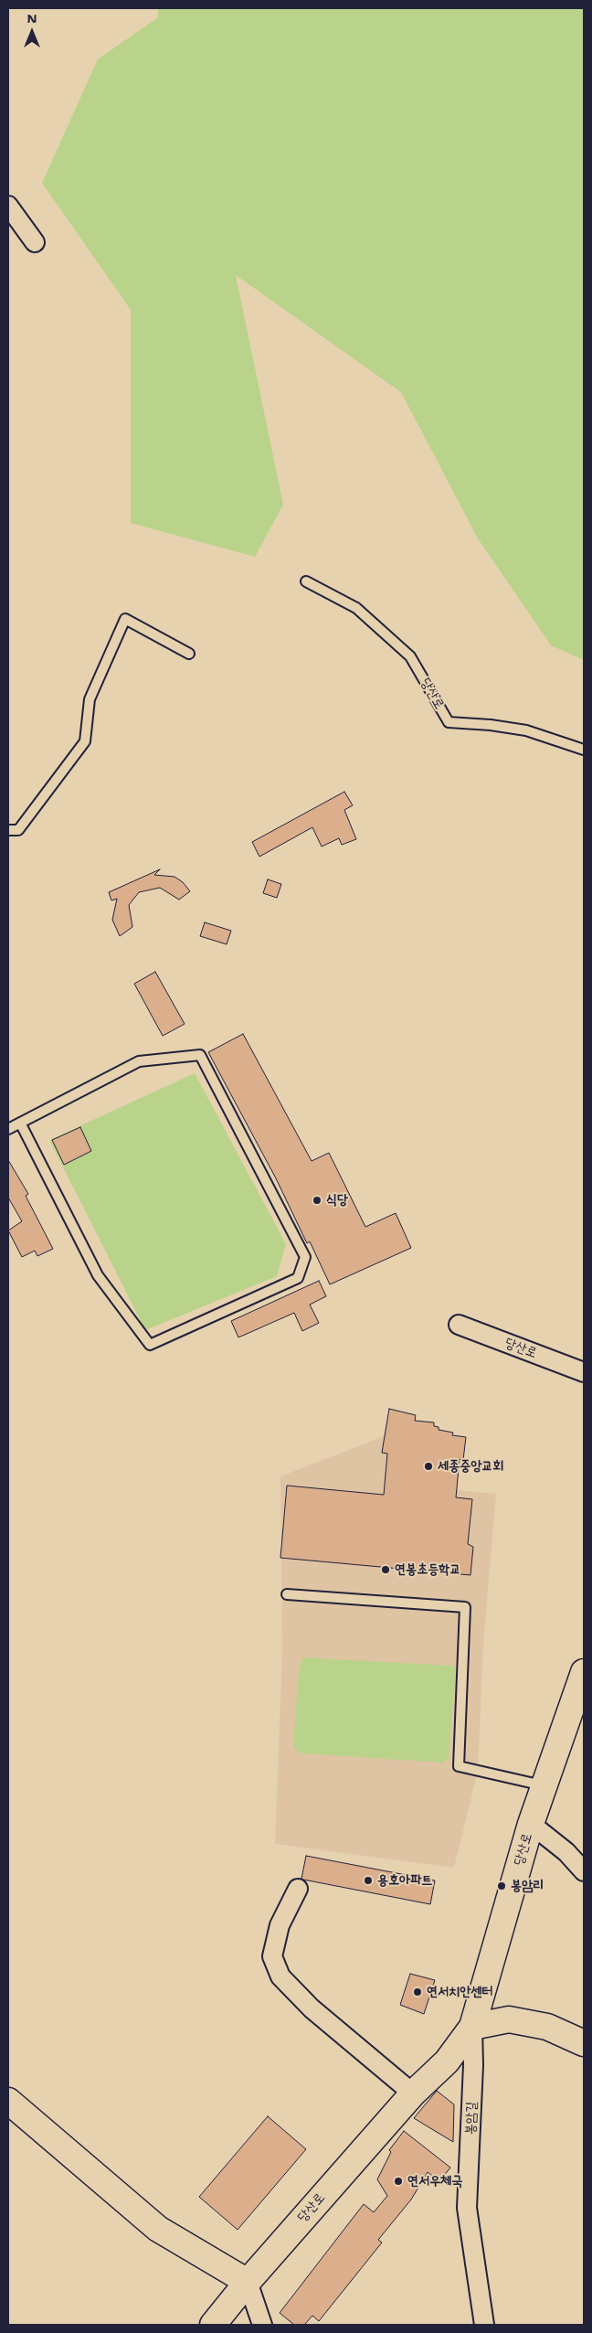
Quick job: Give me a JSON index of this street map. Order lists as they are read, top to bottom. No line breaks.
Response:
{"streets":{"main road":["당산로"],"street":["봉암길"]},"crossings":[["당산로","봉암길"]],"places":["식당","세종중앙교회","연봉초등학교","용호아파트","봉암리","연서치안센터","연서우체국"],"north":"top"}
